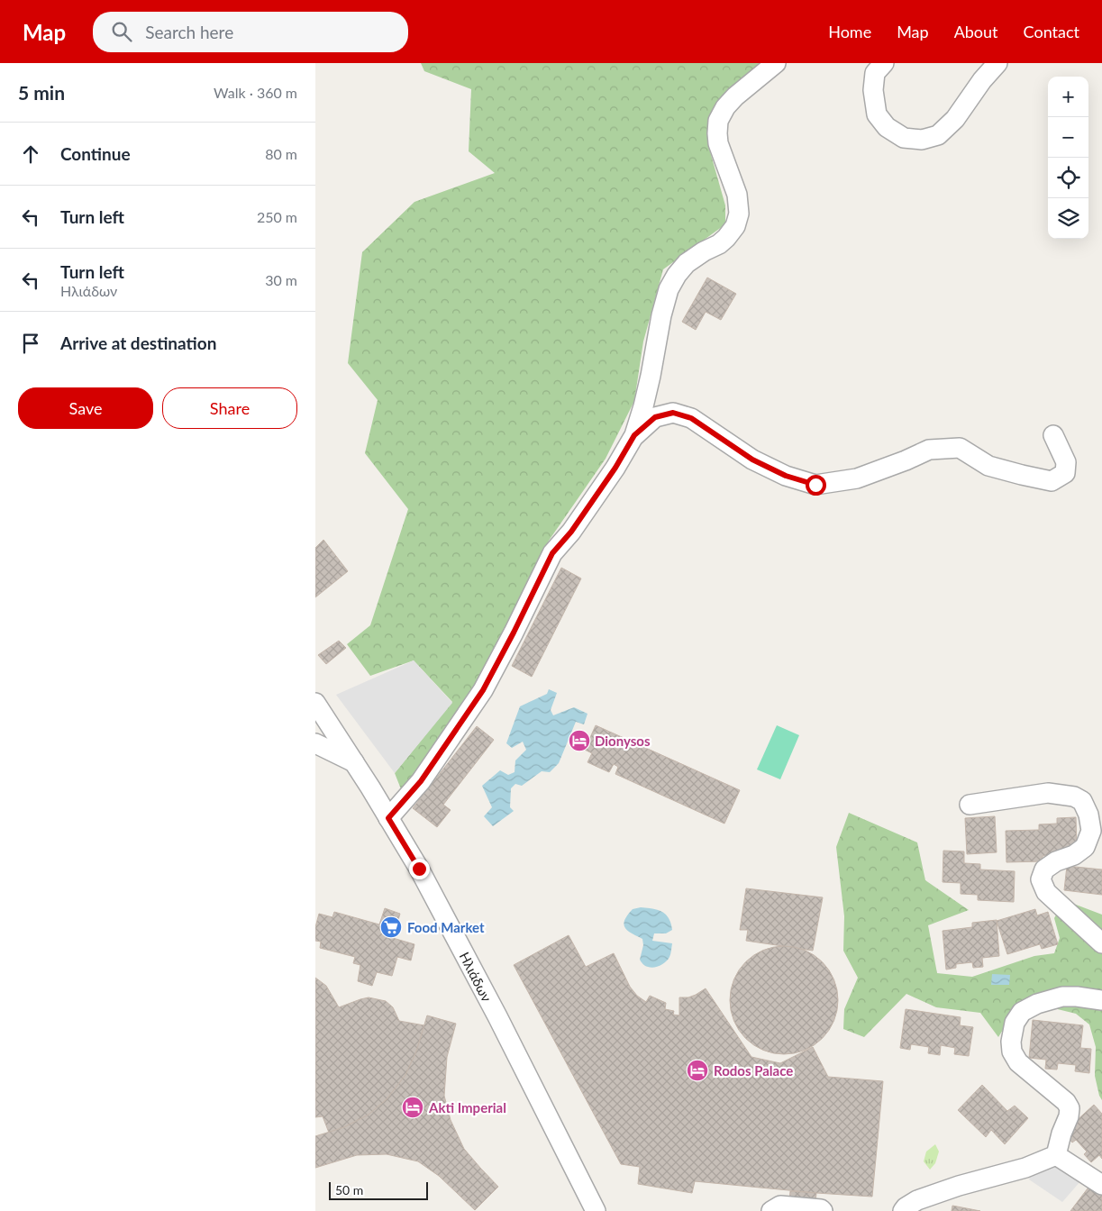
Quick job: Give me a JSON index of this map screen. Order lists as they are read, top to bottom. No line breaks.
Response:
{"streets":{"street":["Ηλιάδων"]},"places":{"hotel":["Dionysos","Rodos Palace","Akti Imperial"],"supermarket":["Food Market"]},"scale_bar":"50 m","page":{"header":"Map","search":"Search here","nav":["Home","Map","About","Contact"],"heading":["5 min","Walk · 360 m"],"map_buttons":["+","−"],"list":[["Continue","80 m"],["Turn left","250 m"],["Turn left","Ηλιάδων","30 m"],"Arrive at destination"],"buttons":["Save","Share"],"scale":"50 m"}}
